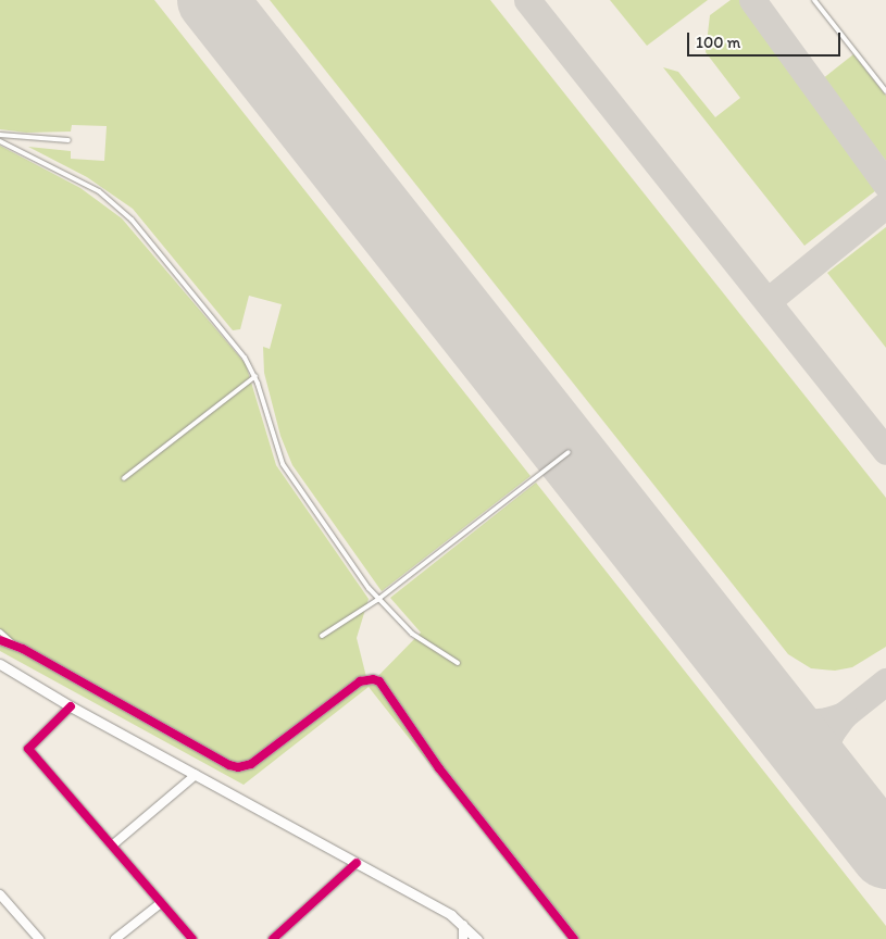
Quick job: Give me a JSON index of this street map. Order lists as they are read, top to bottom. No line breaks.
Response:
{"scale_bar":"100 m"}
